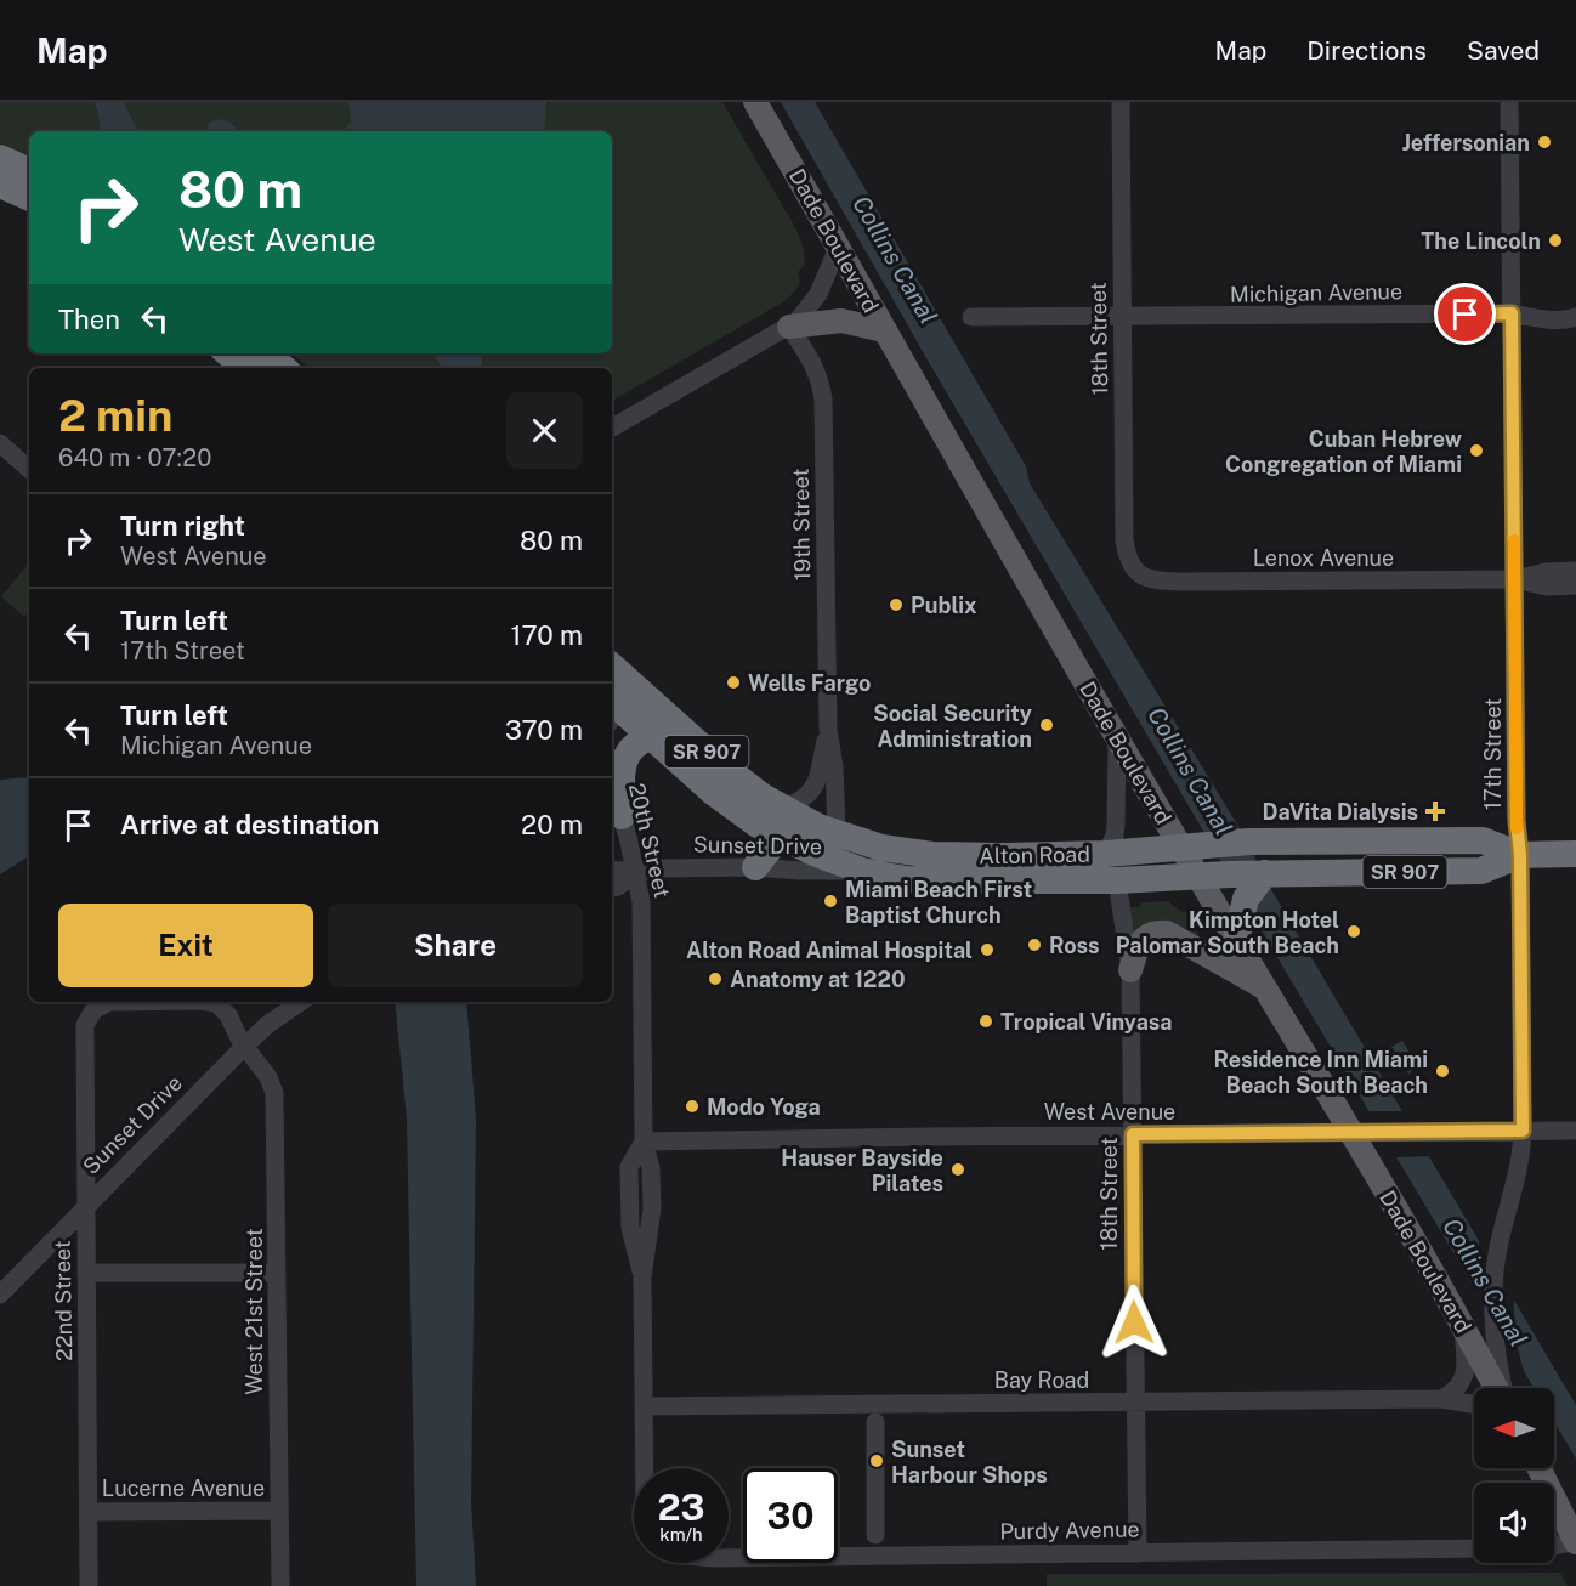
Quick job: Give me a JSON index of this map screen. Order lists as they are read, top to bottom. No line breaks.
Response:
{"streets":{"highway":["SR 907","Alton Road"],"main road":["Dade Boulevard"],"street":["Michigan Avenue","18th Street","19th Street","Lenox Avenue","17th Street","20th Street","Sunset Drive","West Avenue","22nd Street","West 21st Street","Bay Road","Lucerne Avenue","Purdy Avenue"]},"crossings":[["Dade Boulevard","Alton Road"],["Dade Boulevard","West Avenue"],["Michigan Avenue","18th Street"],["Michigan Avenue","17th Street"],["18th Street","Lenox Avenue"],["18th Street","Alton Road"],["18th Street","West Avenue"],["18th Street","Bay Road"],["18th Street","Purdy Avenue"],["19th Street","Alton Road"],["Lenox Avenue","17th Street"],["17th Street","Alton Road"],["17th Street","West Avenue"],["20th Street","Sunset Drive"],["20th Street","West Avenue"],["20th Street","Bay Road"],["Sunset Drive","Alton Road"],["Sunset Drive","22nd Street"],["Sunset Drive","West 21st Street"],["22nd Street","Lucerne Avenue"],["West 21st Street","Lucerne Avenue"]],"water":["Collins Canal"],"places":{"other":["Jeffersonian","The Lincoln","Cuban Hebrew Congregation of Miami","Publix","Wells Fargo","Social Security Administration","Miami Beach First Baptist Church","Kimpton Hotel Palomar South Beach","Ross","Alton Road Animal Hospital","Anatomy at 1220","Tropical Vinyasa","Residence Inn Miami Beach South Beach","Modo Yoga","Hauser Bayside Pilates","Sunset Harbour Shops"],"health":["DaVita Dialysis"]},"north":"left","page":{"header":"Map","nav":["Map","Directions","Saved"],"turn":["80 m","West Avenue"],"then":"Then","heading":["2 min","640 m · 07:20"],"list":[{"name":"Turn right","note":"West Avenue","value":"80 m"},{"name":"Turn left","note":"17th Street","value":"170 m"},{"name":"Turn left","note":"Michigan Avenue","value":"370 m"},{"name":"Arrive at destination","value":"20 m"}],"buttons":["Exit","Share"],"speed":"23 km/h","limit":"30"}}
